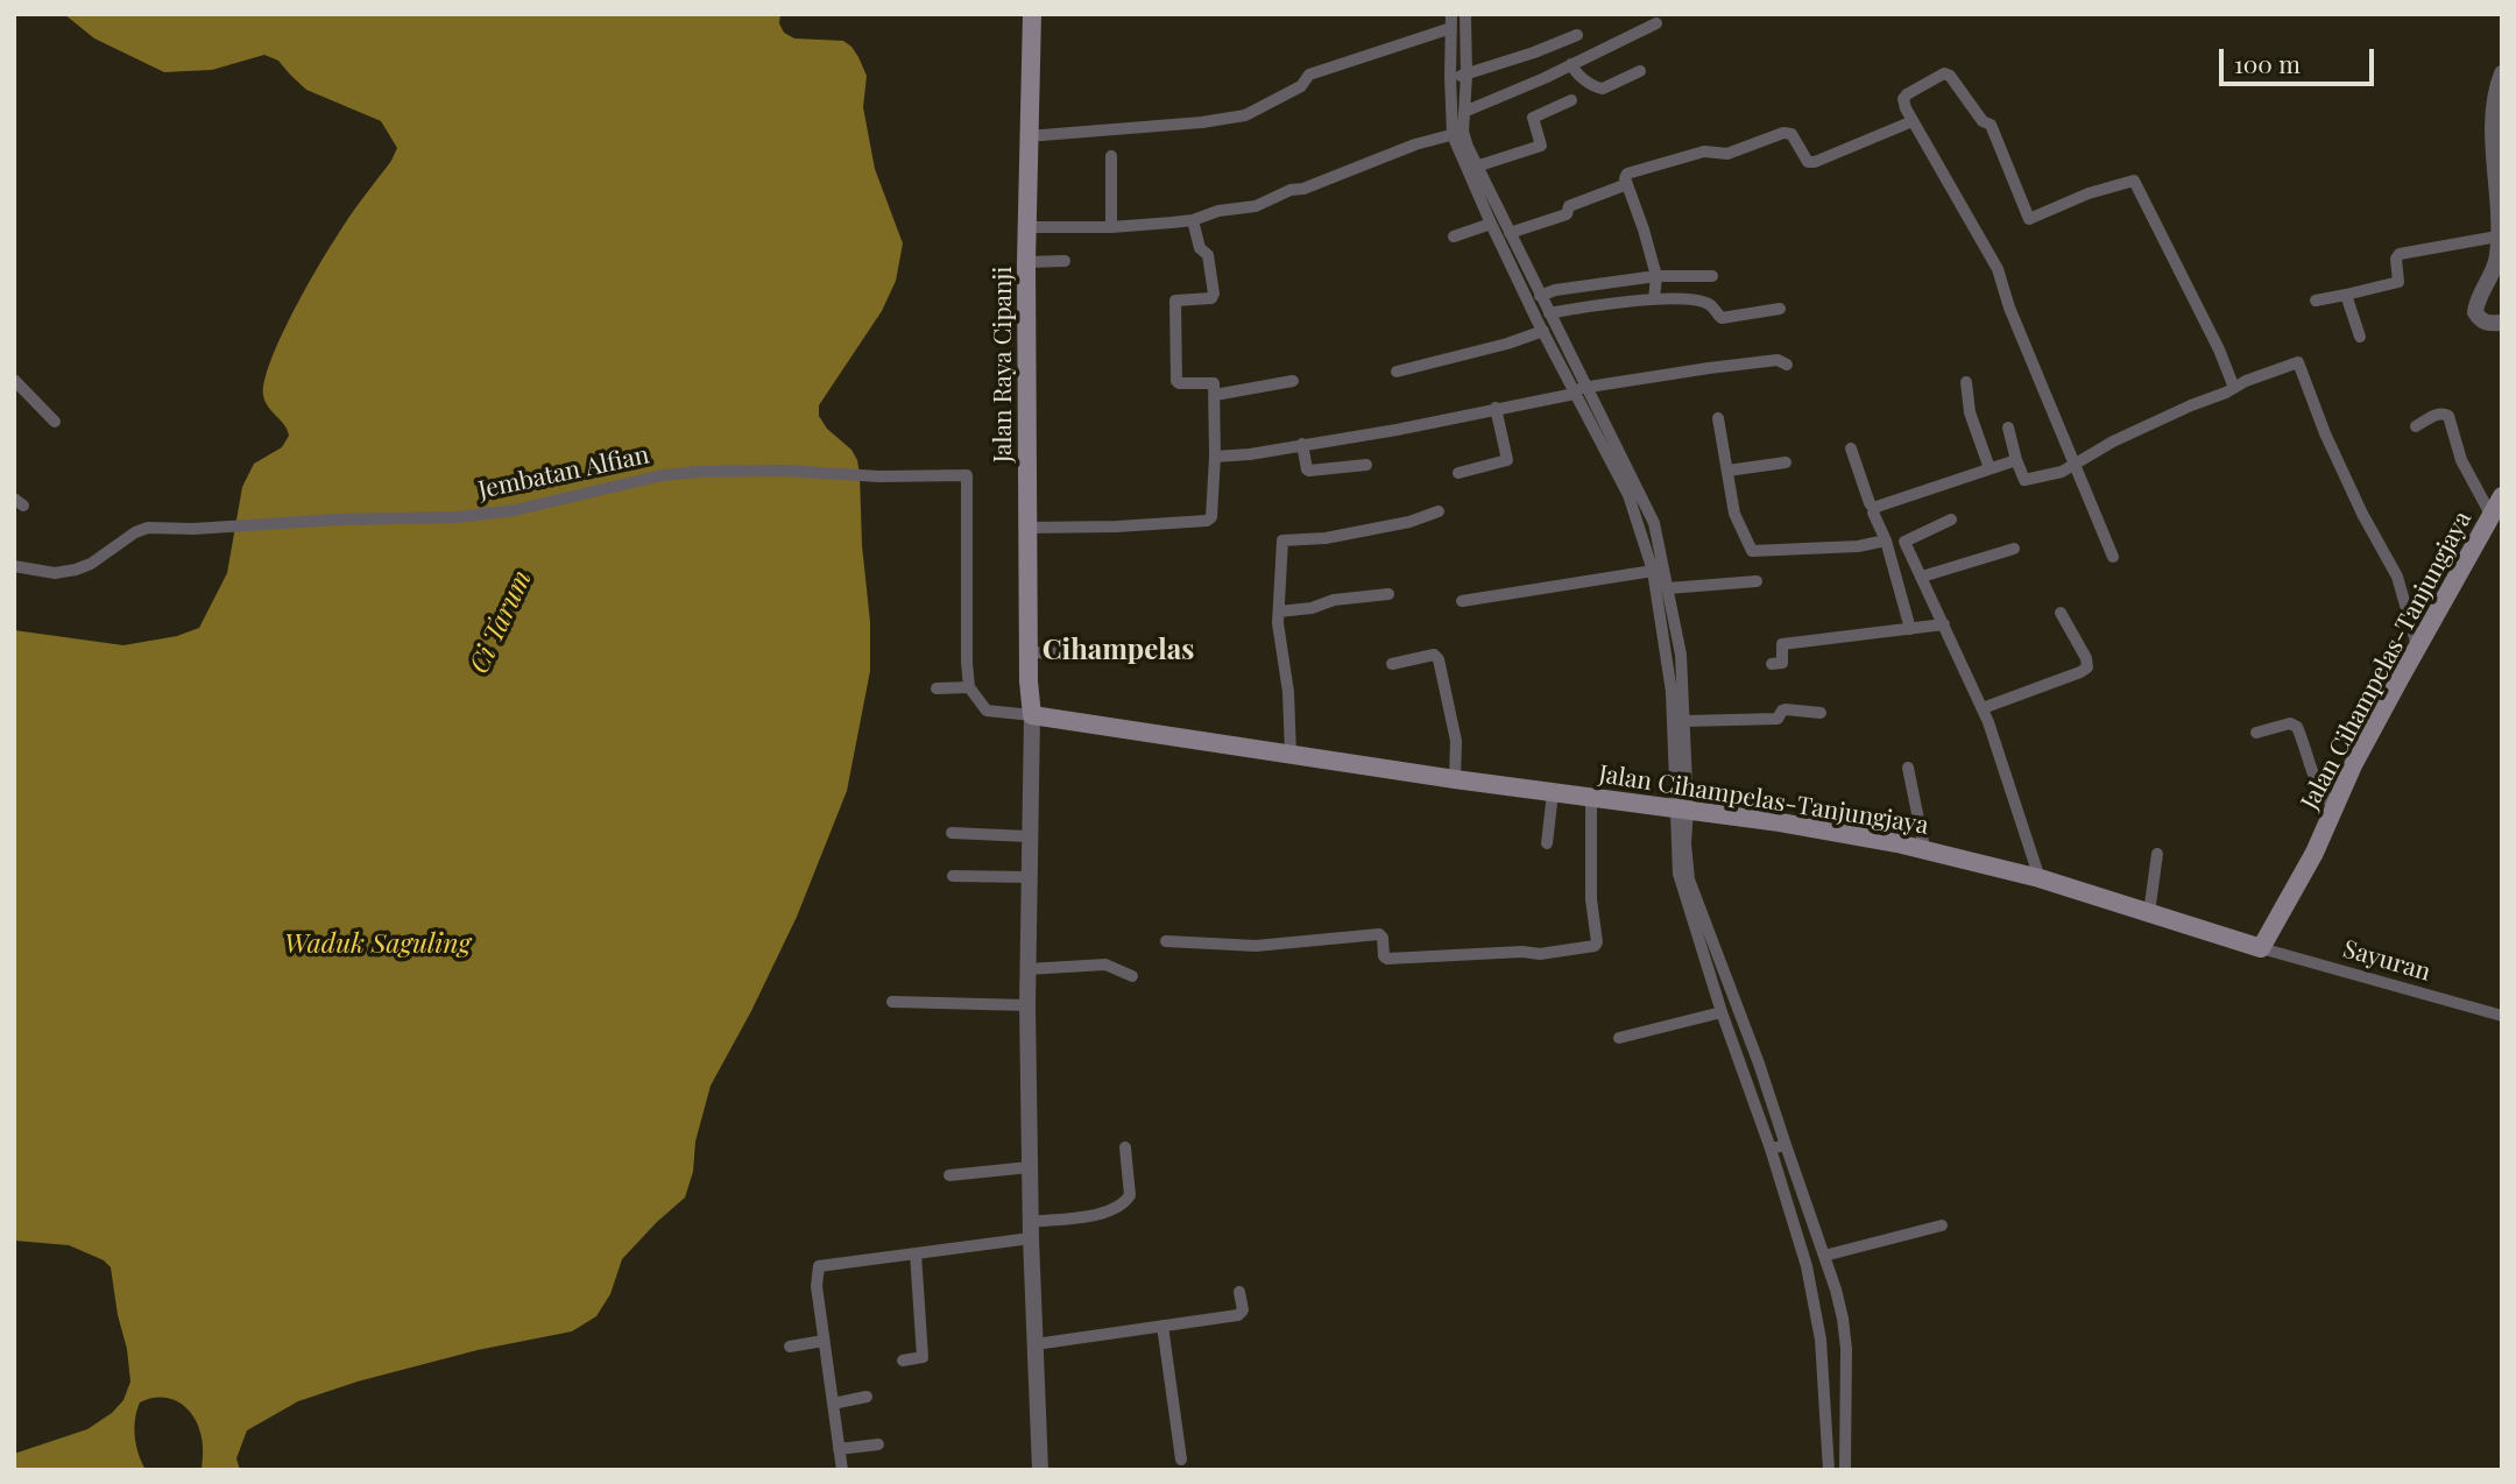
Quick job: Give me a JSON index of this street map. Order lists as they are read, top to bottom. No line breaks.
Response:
{"streets":{"main road":["Jalan Raya Cipanji","Jalan Cihampelas-Tanjungjaya"],"street":["Jembatan Alfian","Sayuran"]},"crossings":[["Jalan Raya Cipanji","Jalan Cihampelas-Tanjungjaya"],["Jalan Cihampelas-Tanjungjaya","Sayuran"]],"districts":["Cihampelas"],"water":["Ci Tarum","Waduk Saguling"],"scale_bar":"100 m"}
